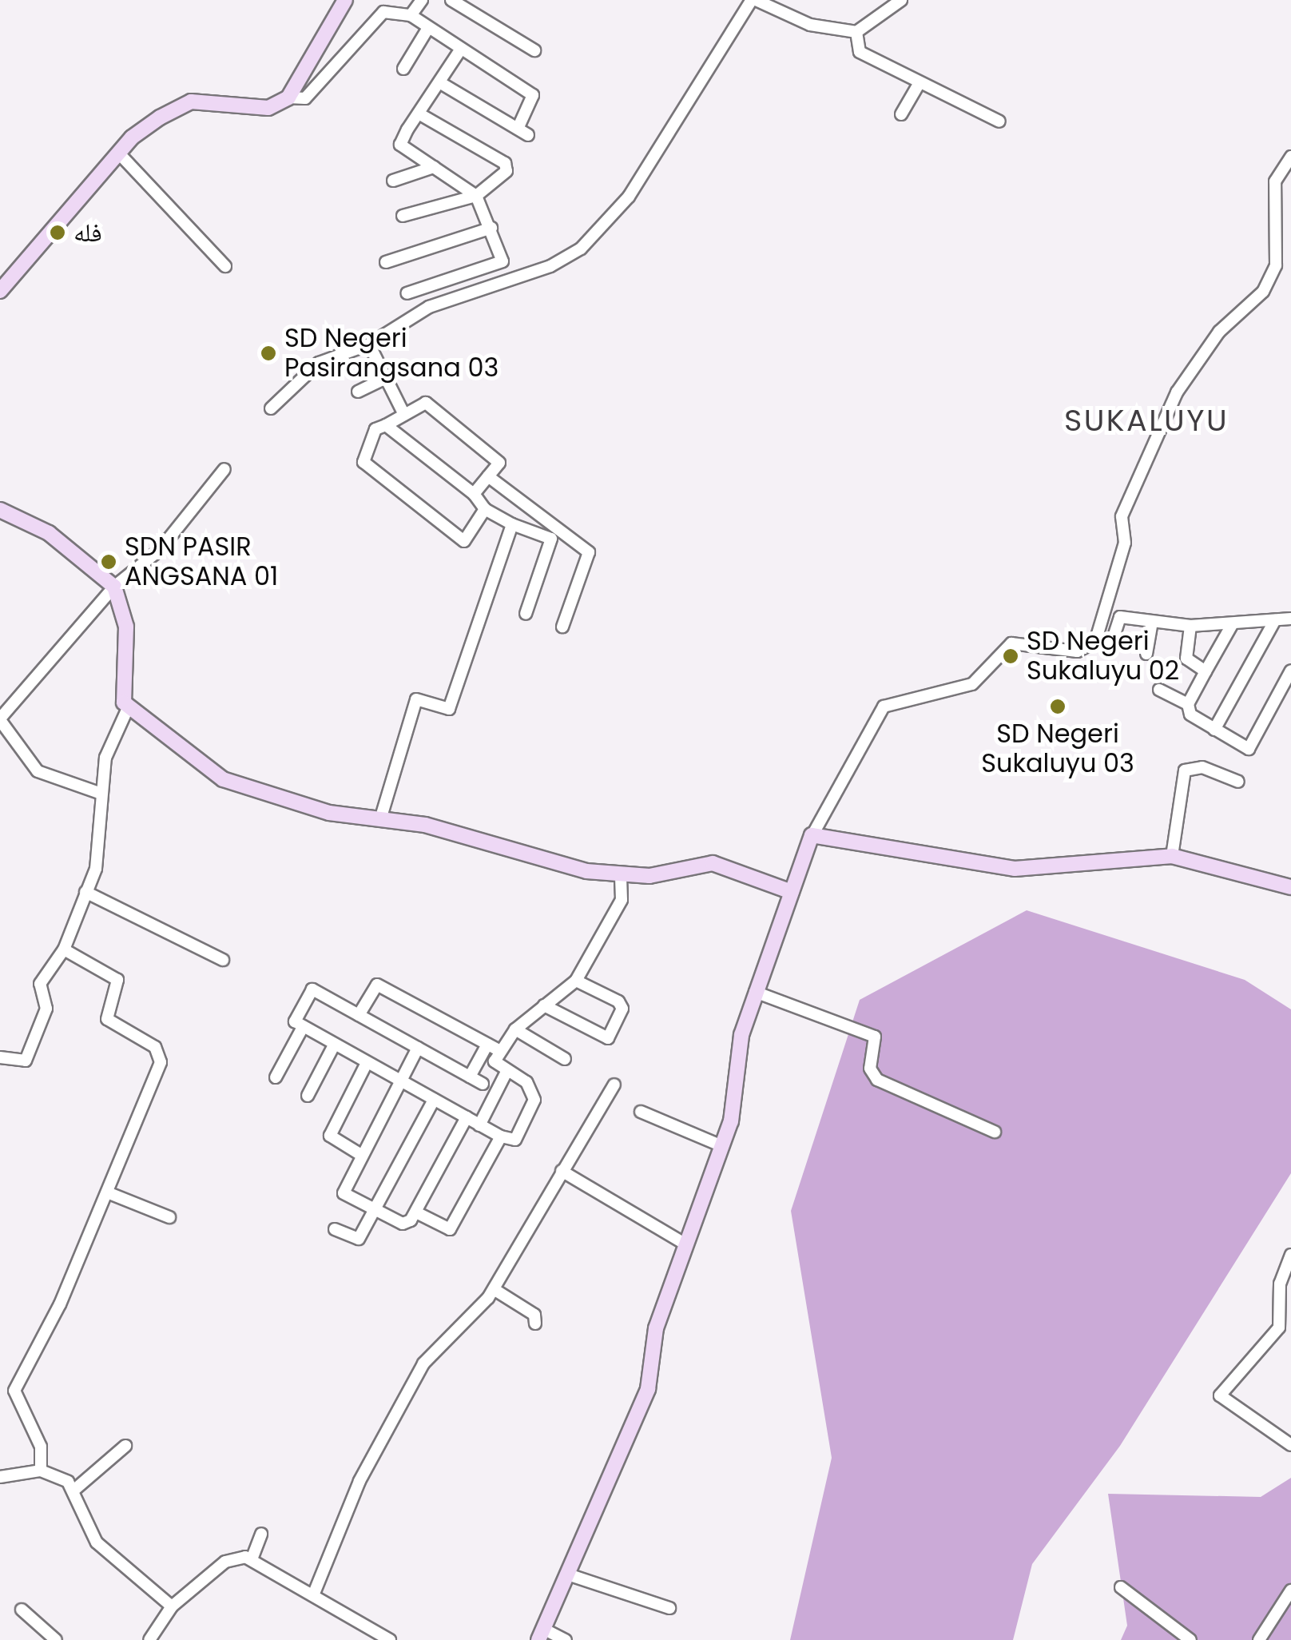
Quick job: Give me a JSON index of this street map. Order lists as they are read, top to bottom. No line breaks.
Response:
{"districts":["SUKALUYU"],"places":["فله","SD Negeri Pasirangsana 03","SDN PASIR ANGSANA 01","SD Negeri Sukaluyu 02","SD Negeri Sukaluyu 03"]}
